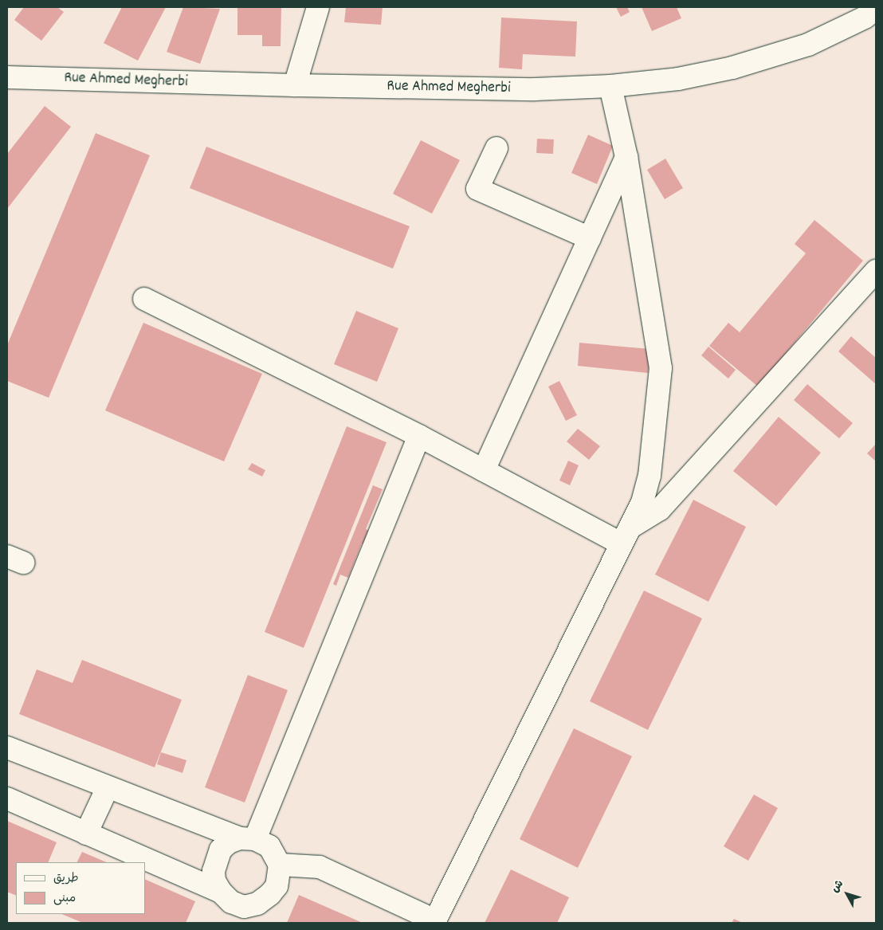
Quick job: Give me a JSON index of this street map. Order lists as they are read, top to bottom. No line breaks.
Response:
{"streets":{"main road":["Rue Ahmed Megherbi"]},"legend":["طريق","مبنى"],"north":"top left"}
